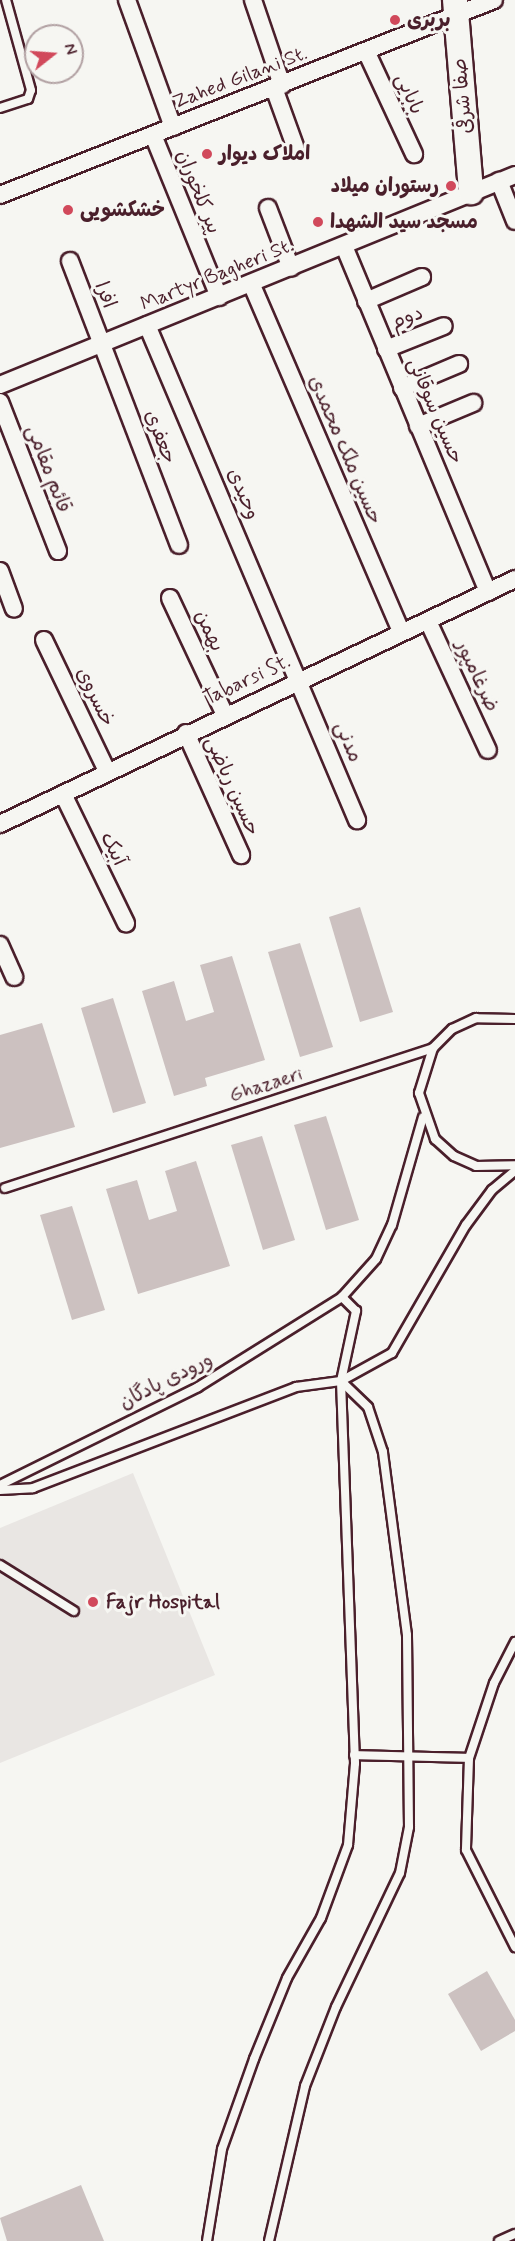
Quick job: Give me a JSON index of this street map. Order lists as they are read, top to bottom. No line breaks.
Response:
{"streets":{"main road":["صفا شرقی"],"street":["Zahed Gilani St.","بابایی","پیر کلخوران","Martyr Bagheri St.","افرا","دوم","حسین سوقانی","جعفری","حسین ملک محمدی","قائم مقامی","وحیدی","بهمن","ضرغامپور","Tabarsi St.","خسروی","مدنی","حسین ریاضی","آبیک"],"lane":["Ghazaeri","ورودی پادگان"]},"crossings":[["Zahed Gilani St.","بابایی"],["Zahed Gilani St.","صفا شرقی"],["Zahed Gilani St.","پیر کلخوران"],["صفا شرقی","Martyr Bagheri St."],["پیر کلخوران","Martyr Bagheri St."],["Martyr Bagheri St.","افرا"],["Martyr Bagheri St.","حسین سوقانی"],["Martyr Bagheri St.","جعفری"],["Martyr Bagheri St.","حسین ملک محمدی"],["Martyr Bagheri St.","وحیدی"],["افرا","جعفری"],["دوم","حسین سوقانی"],["حسین سوقانی","Tabarsi St."],["حسین ملک محمدی","Tabarsi St."],["وحیدی","Tabarsi St."],["وحیدی","مدنی"],["بهمن","Tabarsi St."],["ضرغامپور","Tabarsi St."],["Tabarsi St.","خسروی"],["Tabarsi St.","مدنی"],["Tabarsi St.","حسین ریاضی"],["Tabarsi St.","آبیک"]],"places":["بربری","املاک دیوار","رستوران میلاد","خشکشویی","مسجد سید الشهدا","Fajr Hospital"],"north":"right"}
